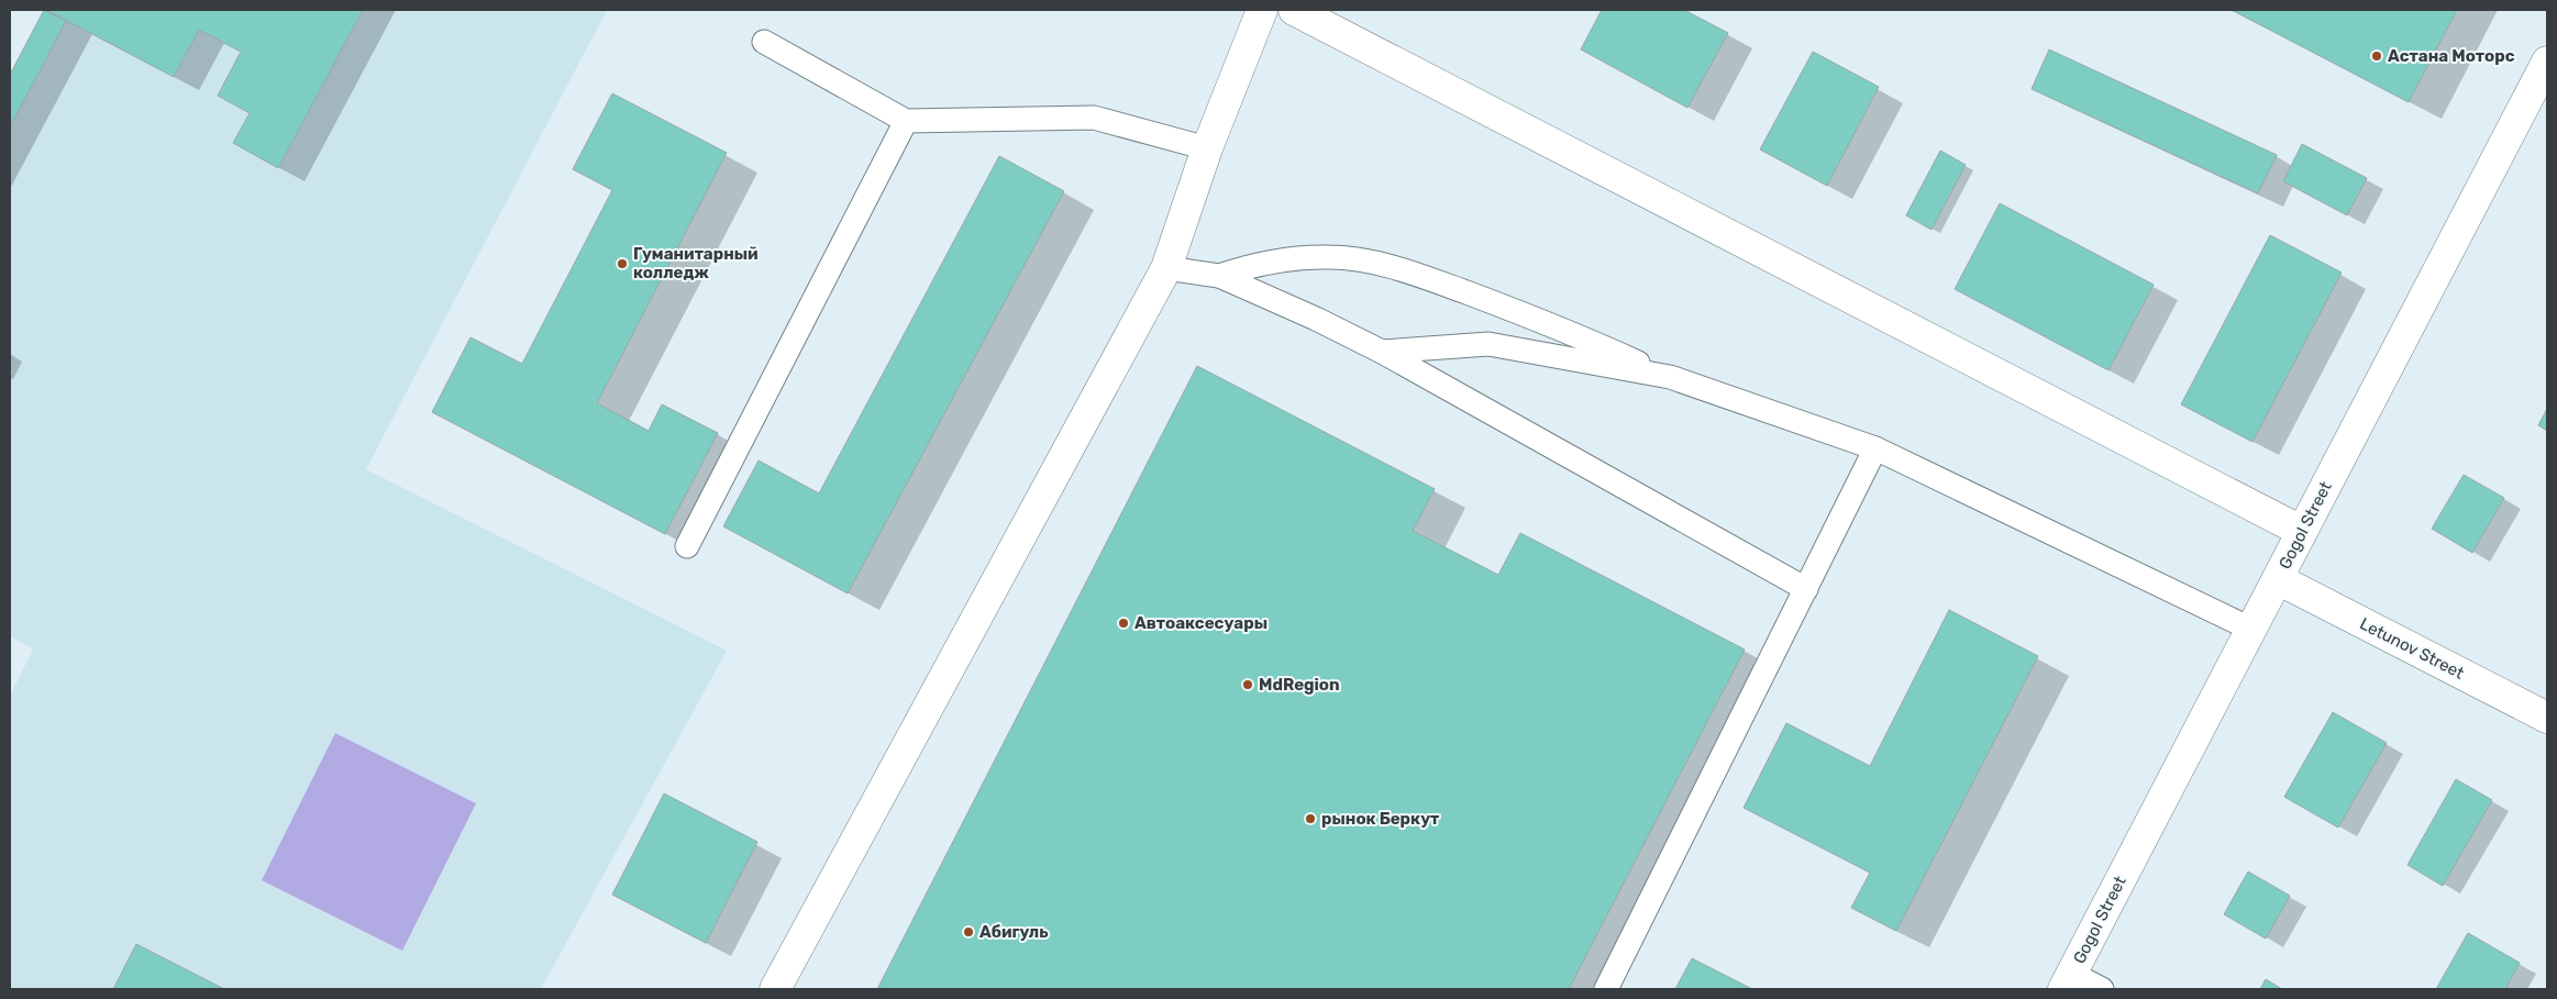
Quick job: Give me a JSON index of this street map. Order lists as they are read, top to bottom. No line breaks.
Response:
{"streets":{"street":["Gogol Street","Letunov Street"]},"crossings":[["Gogol Street","Letunov Street"]],"places":["Астана Моторс","Гуманитарный колледж","Автоаксесуары","MdRegion","рынок Беркут","Абигуль"]}
